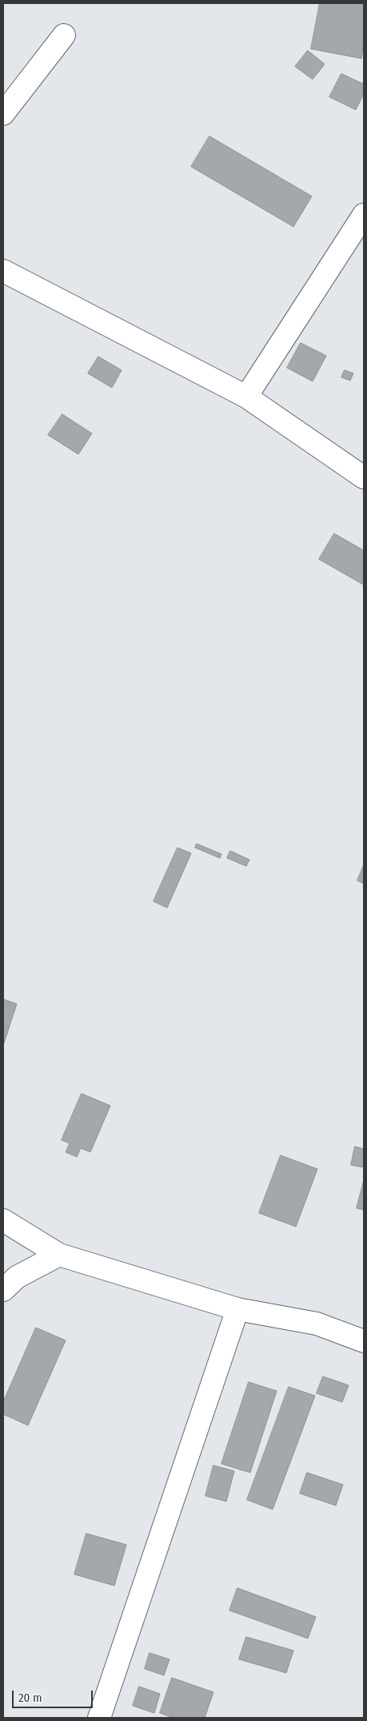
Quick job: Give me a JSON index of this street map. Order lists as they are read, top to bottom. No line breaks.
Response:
{"scale_bar":"20 m"}
